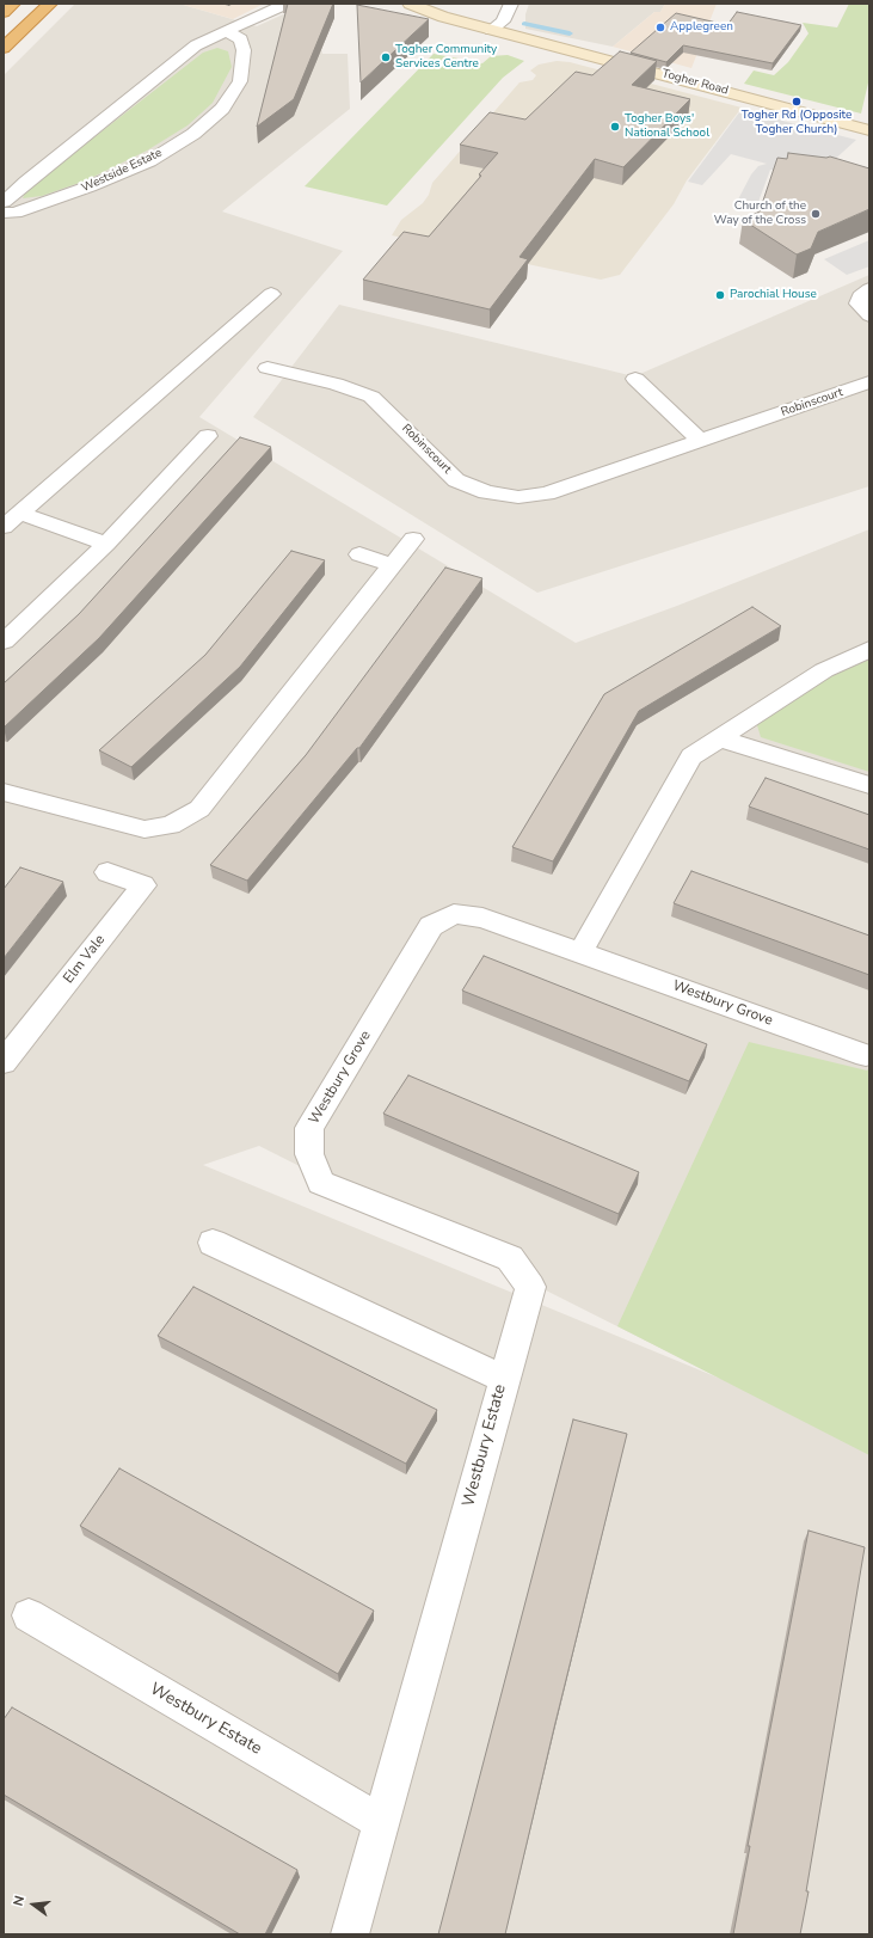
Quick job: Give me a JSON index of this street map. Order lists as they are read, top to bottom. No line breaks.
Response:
{"streets":{"street":["Togher Road","Westside Estate","Robinscourt","Elm Vale","Westbury Grove","Westbury Estate"]},"crossings":[["Westbury Grove","Westbury Estate"]],"places":["Applegreen","Togher Community Services Centre","Togher Rd (Opposite Togher Church)","Togher Boys' National School","Church of the Way of the Cross","Parochial House"],"north":"left"}
